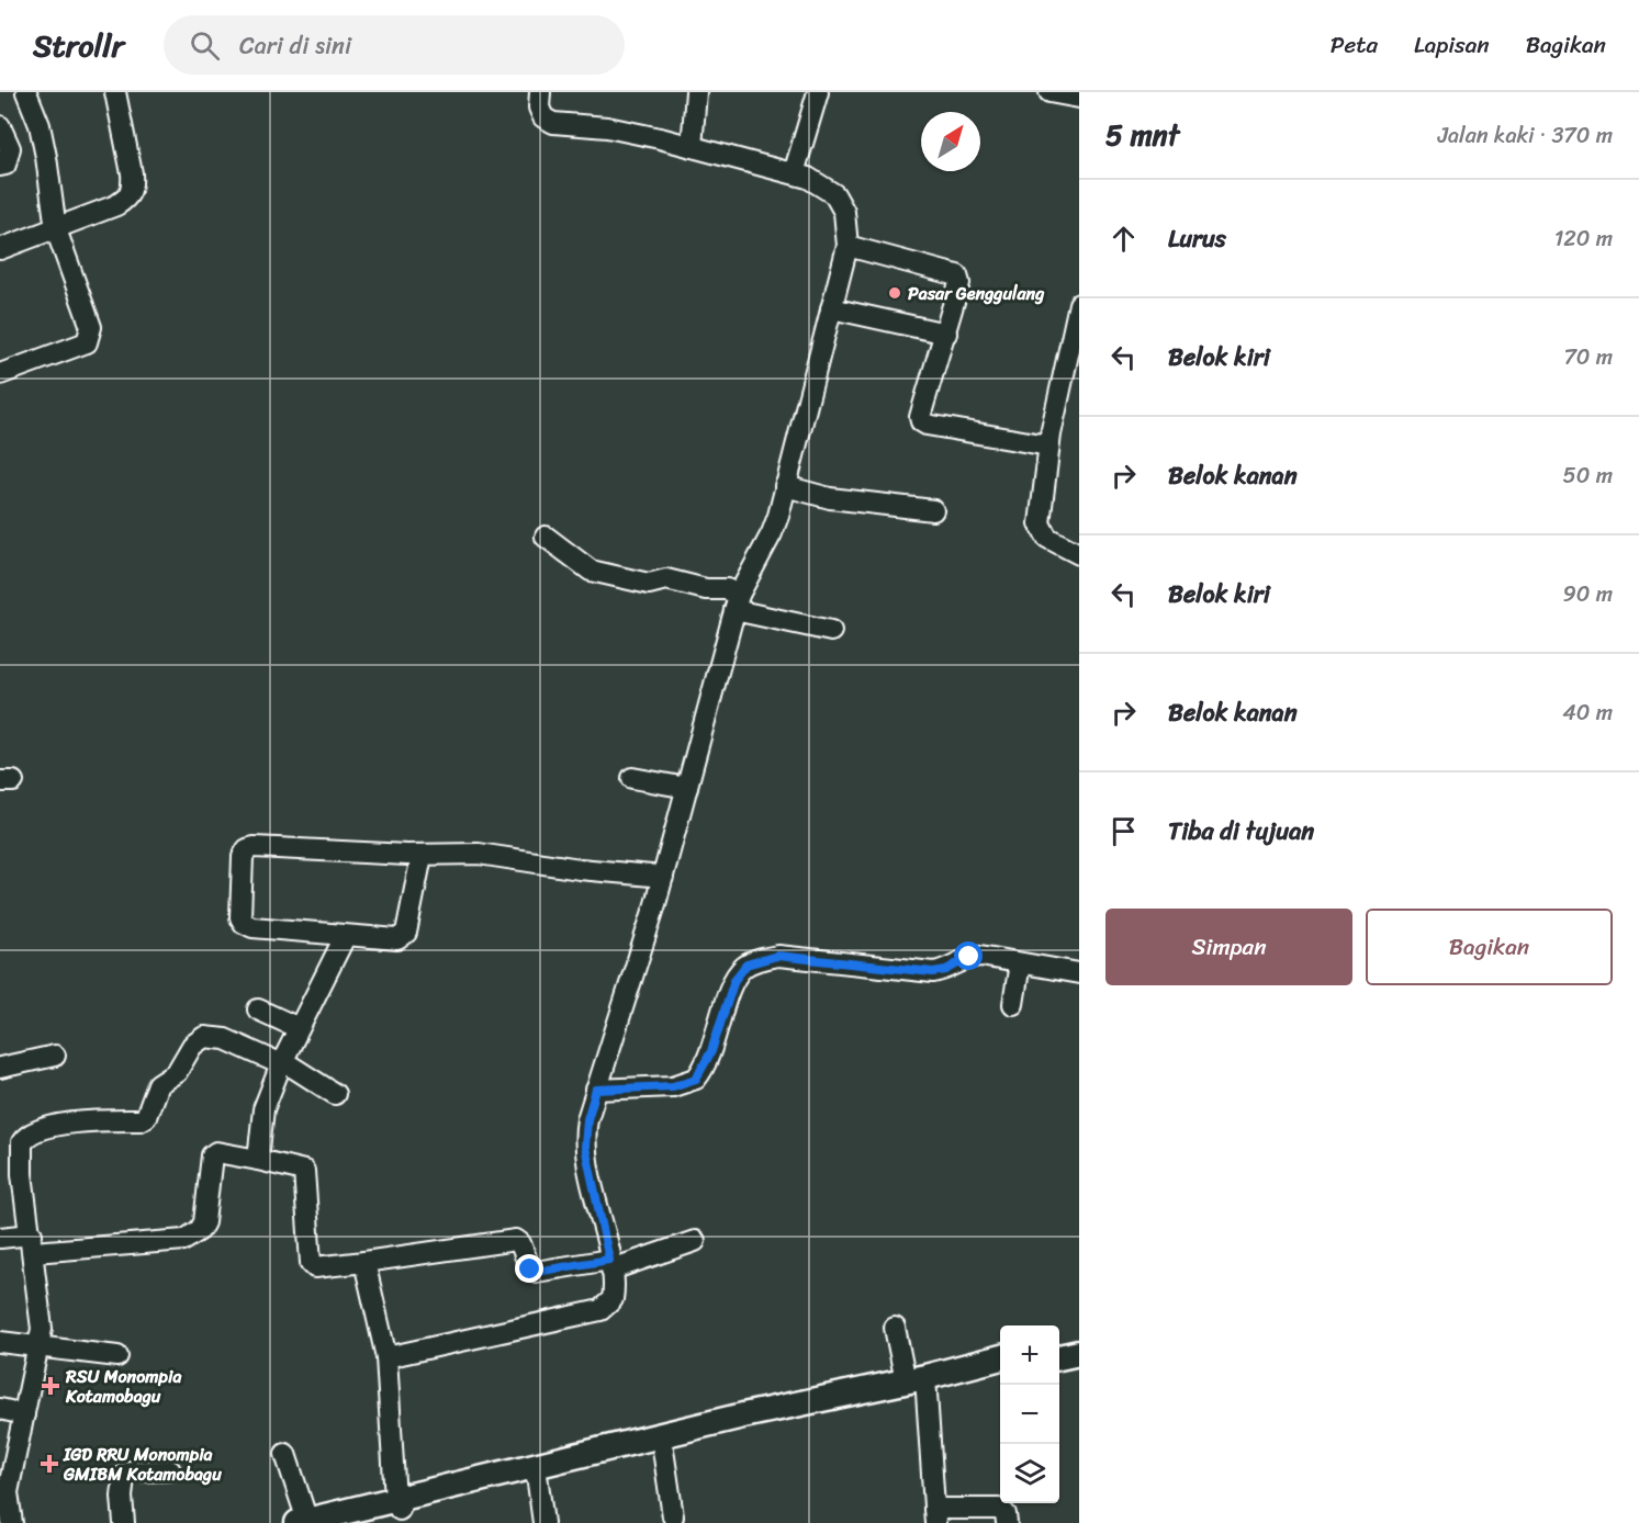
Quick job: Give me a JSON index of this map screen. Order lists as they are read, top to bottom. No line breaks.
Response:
{"places":{"other":["Pasar Genggulang"],"health":["RSU Monompia Kotamobagu","IGD RRU Monompia GMIBM Kotamobagu"]},"north":"top right","page":{"header":"Strollr","search":"Cari di sini","nav":["Peta","Lapisan","Bagikan"],"heading":["5 mnt","Jalan kaki · 370 m"],"list":[["Lurus","120 m"],["Belok kiri","70 m"],["Belok kanan","50 m"],["Belok kiri","90 m"],["Belok kanan","40 m"],"Tiba di tujuan"],"buttons":["Simpan","Bagikan"],"map_buttons":["+","−"]}}
